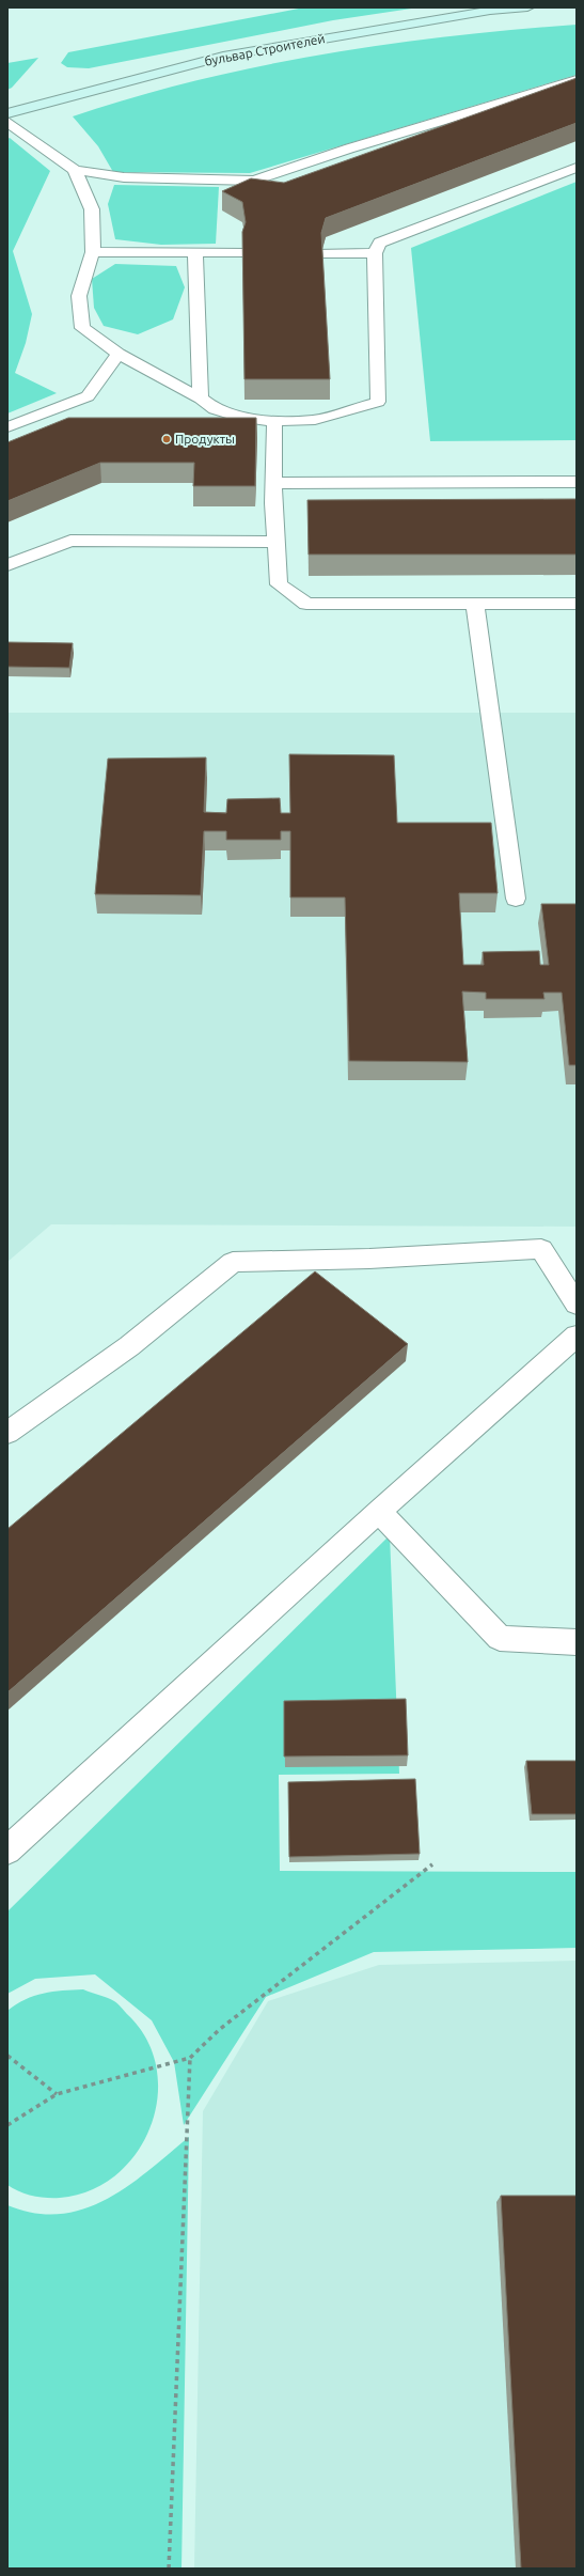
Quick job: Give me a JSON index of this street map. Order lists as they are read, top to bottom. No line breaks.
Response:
{"streets":{"street":["бульвар Строителей"]},"places":["Продукты"]}
